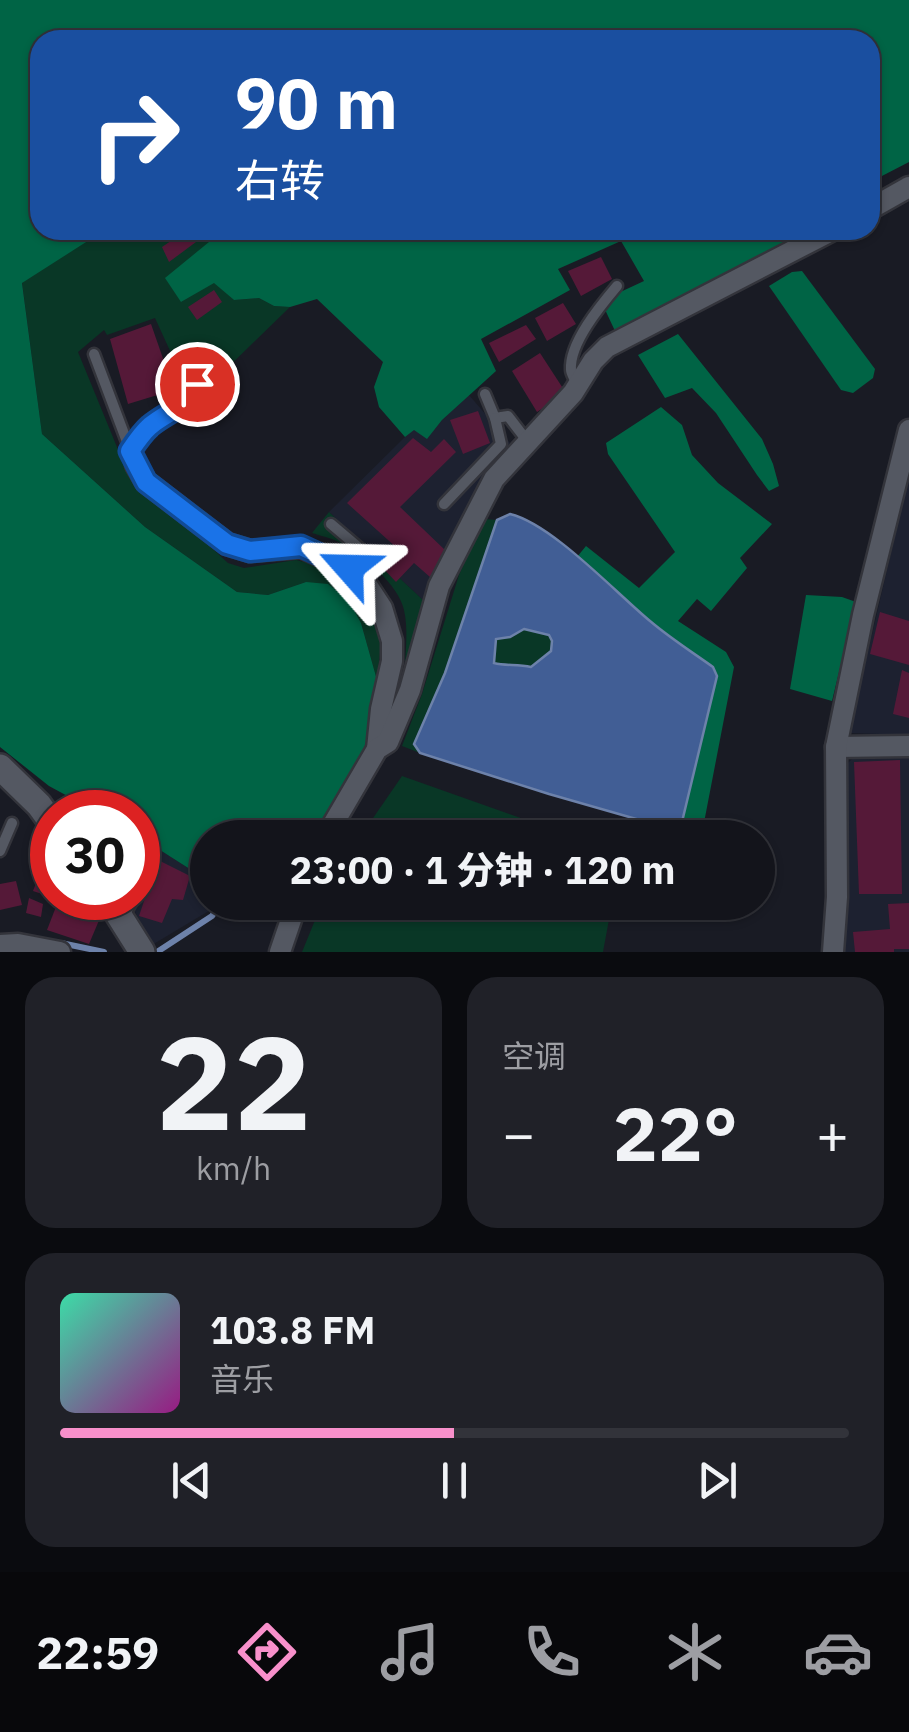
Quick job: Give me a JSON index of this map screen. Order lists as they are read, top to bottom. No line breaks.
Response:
{"page":{"turn":["90 m","右转"],"limit":"30","trip":"23:00 · 1 分钟 · 120 m","tile":[["22","km/h"],"空调"],"heat":["−","22°","+"],"song":["103.8 FM","音乐"],"tabs":"22:59"}}
